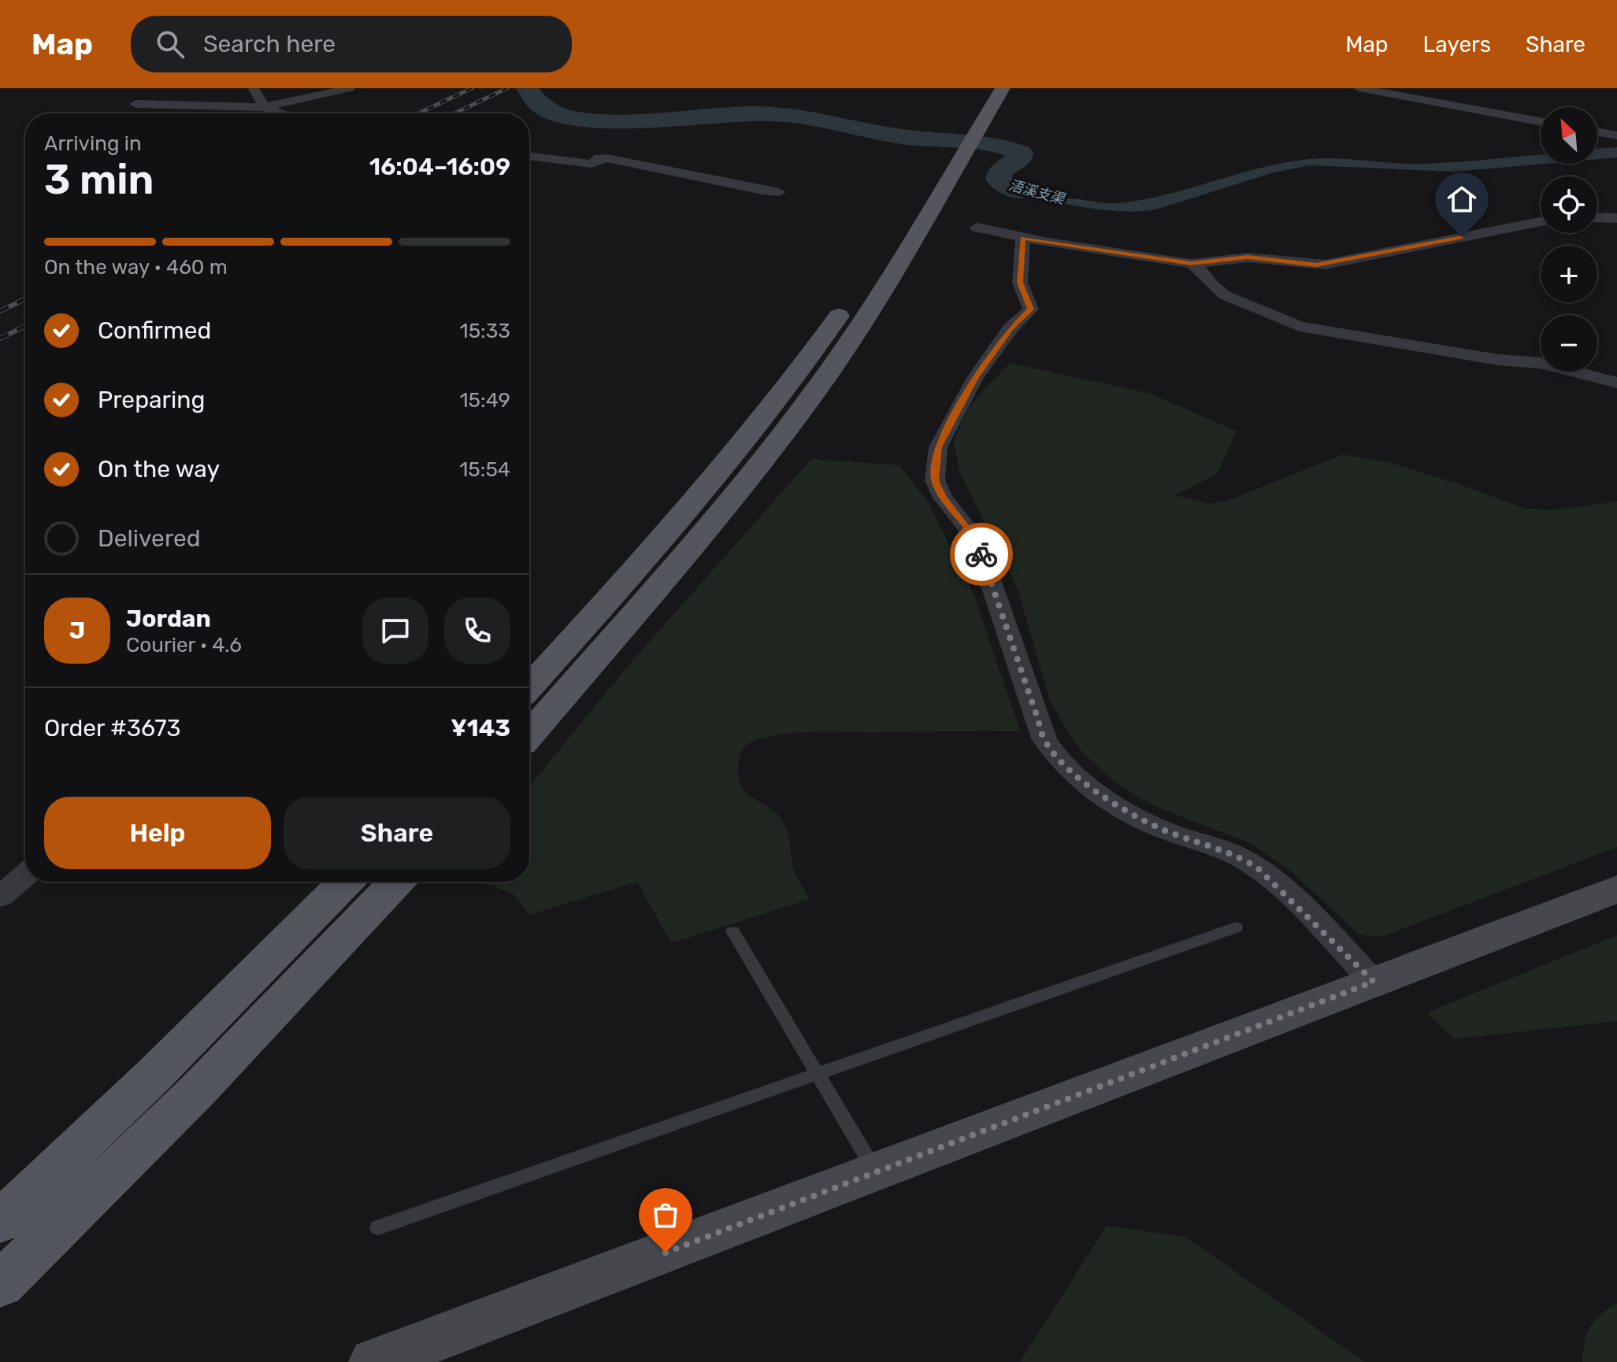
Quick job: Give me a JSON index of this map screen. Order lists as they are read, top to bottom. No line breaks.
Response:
{"water":["浯溪支渠"],"north":"top left","page":{"header":"Map","search":"Search here","nav":["Map","Layers","Share"],"map_buttons":["+","−"],"heading":["3 min","Arriving in","16:04–16:09"],"panel":["Jordan","Courier · 4.6","Order #3673","¥143"],"bar":"On the way · 460 m","list":[["Confirmed","15:33"],["Preparing","15:49"],["On the way","15:54"],"Delivered"],"round":"J","buttons":["Help","Share"]}}
